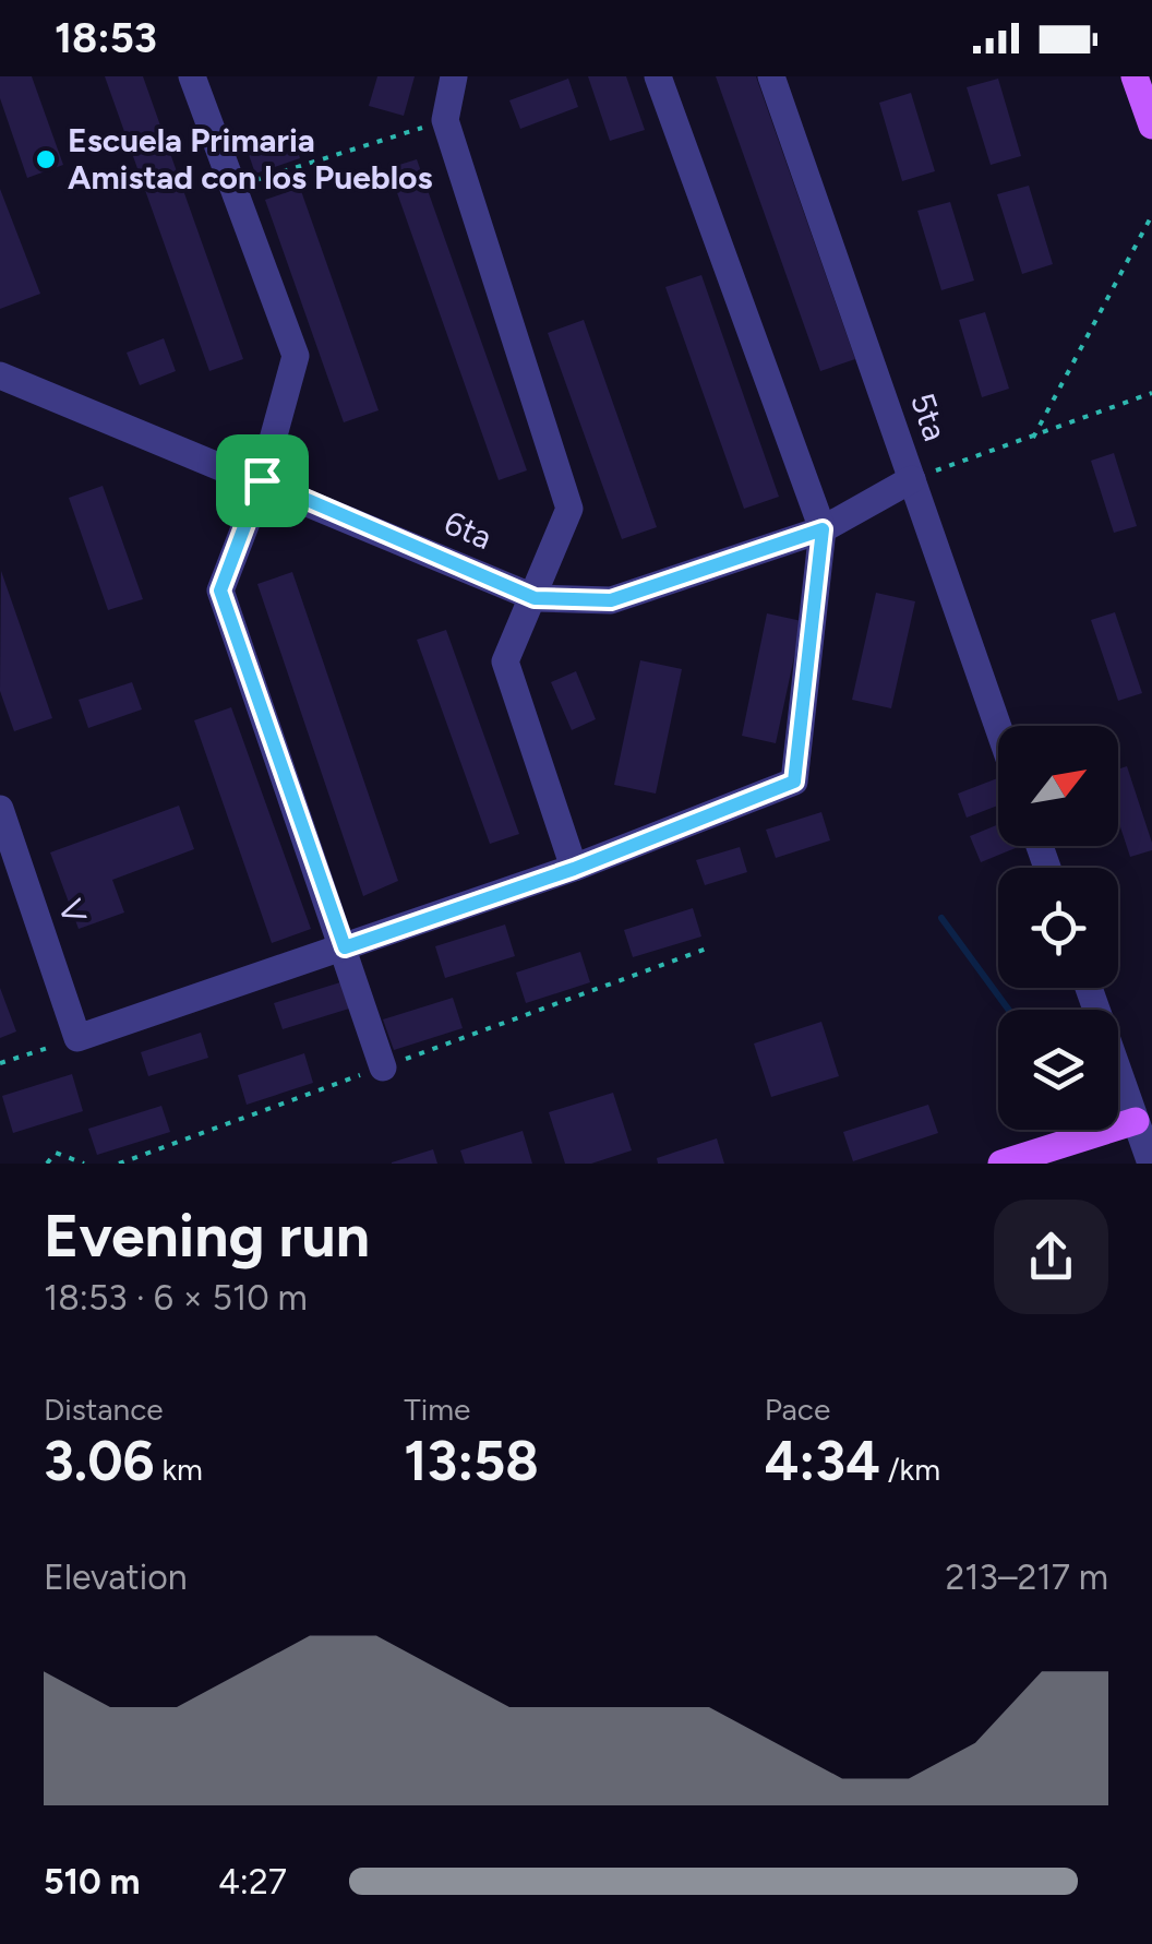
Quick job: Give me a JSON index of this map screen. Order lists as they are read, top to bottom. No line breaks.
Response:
{"streets":{"street":["5ta","6ta","V"]},"crossings":[["5ta","6ta"]],"places":["Escuela Primaria Amistad con los Pueblos"],"north":"top right","page":{"status":"18:53","heading":["Evening run","18:53 · 6 × 510 m"],"stats":[["Distance","3.06 km"],["Time","13:58"],["Pace","4:34 /km"]],"chart":["Elevation","213–217 m"],"list":[{"name":"510 m","note":"4:27"}]}}
